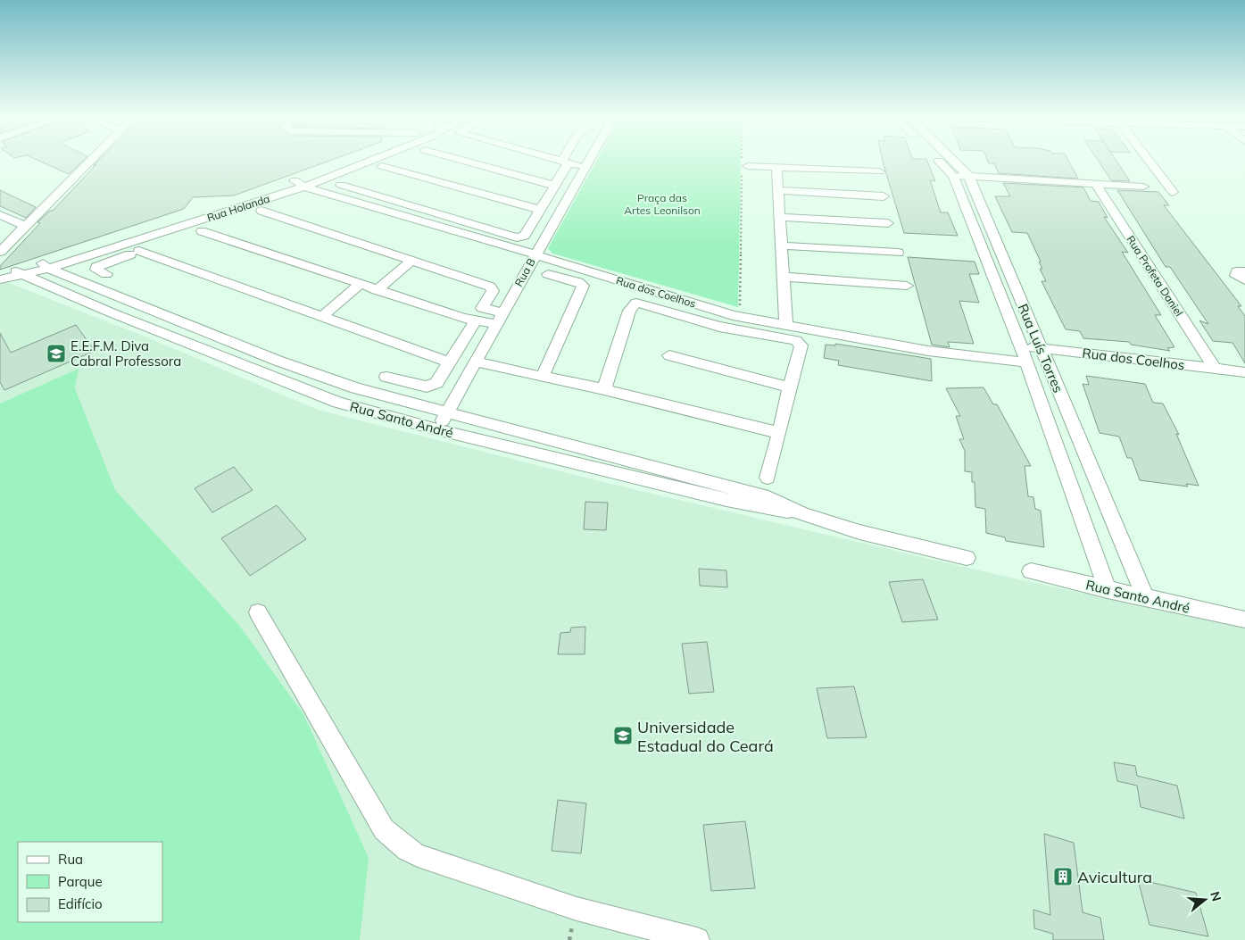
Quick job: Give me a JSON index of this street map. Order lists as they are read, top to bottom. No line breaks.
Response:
{"streets":{"street":["Rua Holanda","Rua B","Rua Profeta Daniel","Rua dos Coelhos","Rua Luís Torres","Rua Santo André"]},"crossings":[["Rua Holanda","Rua dos Coelhos"],["Rua Holanda","Rua Santo André"],["Rua B","Rua dos Coelhos"],["Rua B","Rua Santo André"],["Rua Profeta Daniel","Rua dos Coelhos"],["Rua dos Coelhos","Rua Luís Torres"],["Rua Luís Torres","Rua Santo André"]],"parks":["Praça das Artes Leonilson"],"places":{"school or university":["E.E.F.M. Diva Cabral Professora","Universidade Estadual do Ceará"],"building":["Avicultura"]},"legend":["Rua","Parque","Edifício"],"north":"right"}
